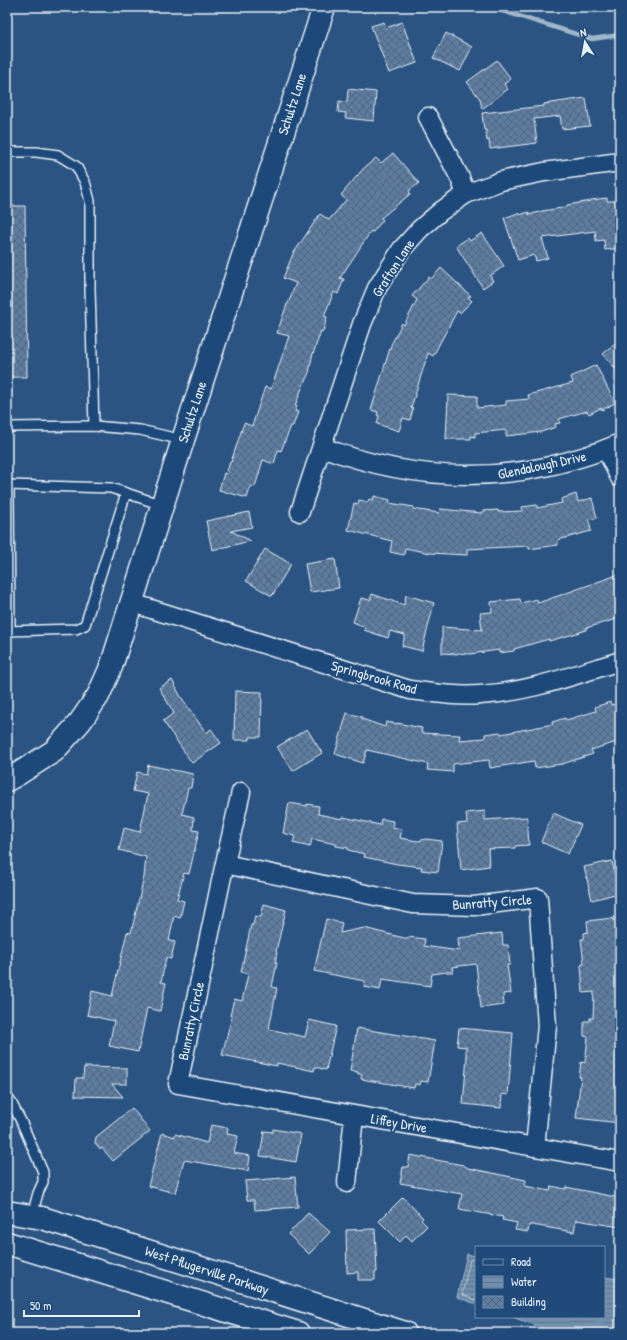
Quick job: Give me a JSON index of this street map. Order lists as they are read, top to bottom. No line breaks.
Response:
{"streets":{"street":["Schultz Lane","Grafton Lane","Glendalough Drive","Springbrook Road","Bunratty Circle","Liffey Drive","West Pflugerville Parkway"]},"crossings":[["Schultz Lane","Springbrook Road"],["Grafton Lane","Glendalough Drive"],["Bunratty Circle","Liffey Drive"]],"legend":["Road","Water","Building"],"scale_bar":"50 m","north":"top"}
